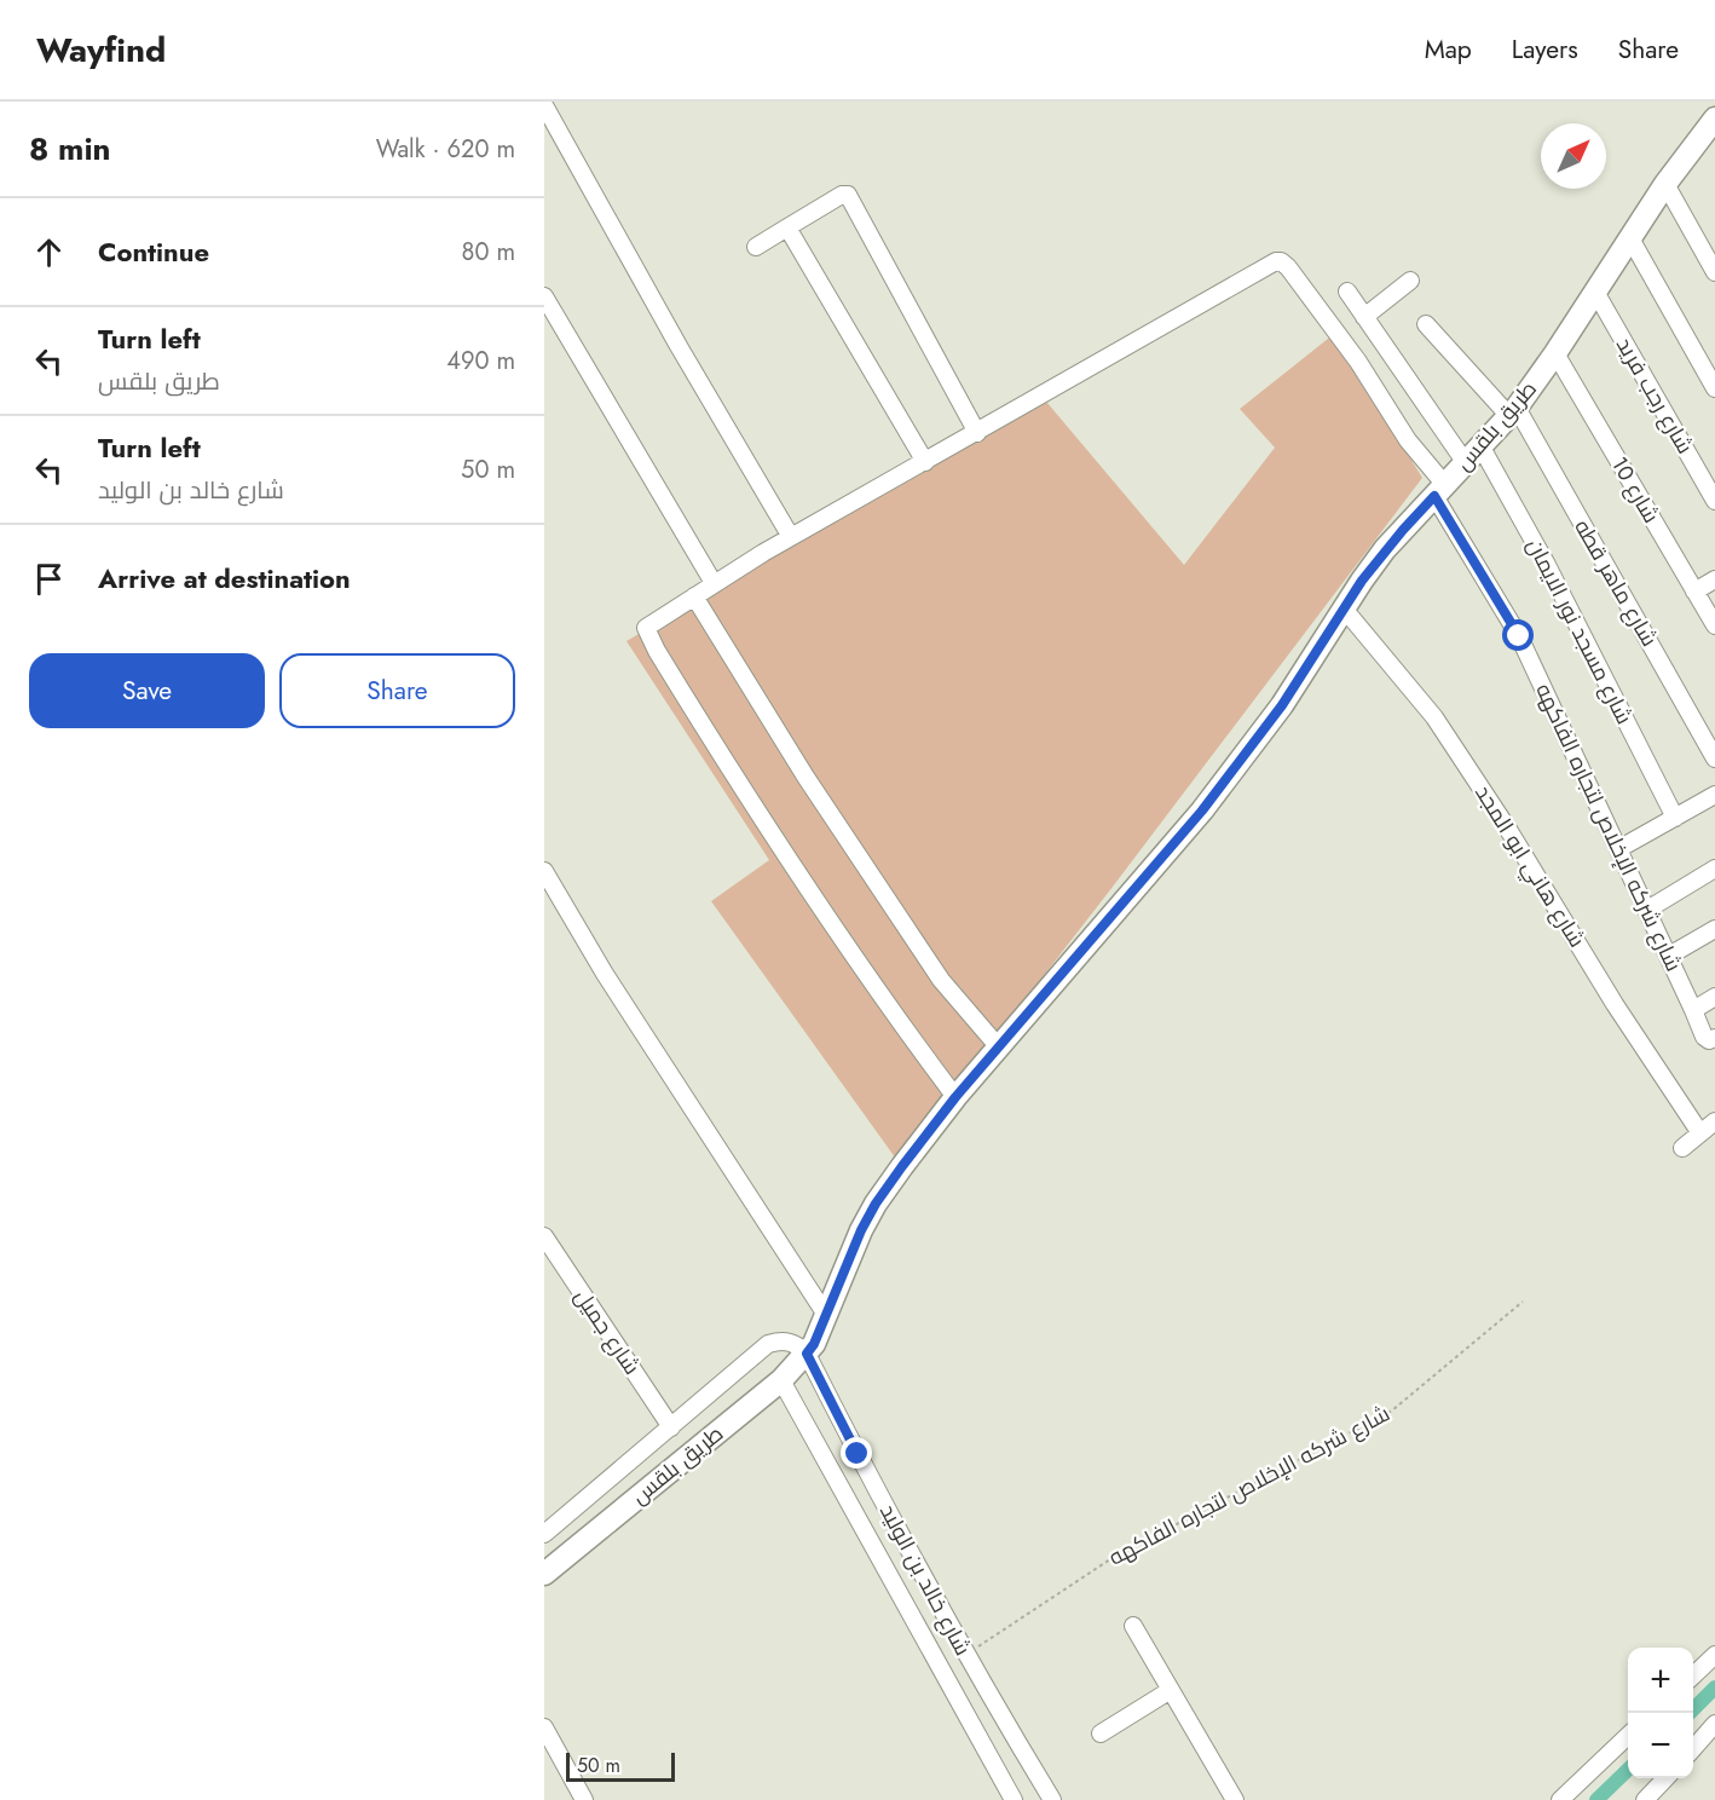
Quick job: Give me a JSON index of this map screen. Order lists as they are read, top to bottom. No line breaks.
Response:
{"streets":{"main road":["طريق بلقس"],"street":["شارع رجب فريد","شارع 10","شارع ماهر قطه","شارع مسجد نور الايمان","شارع شركه الإخلاص لتجاره الفاكهه","شارع هاني ابو المجد","شارع جميل","شارع خالد بن الوليد"]},"crossings":[["شارع رجب فريد","طريق بلقس"],["طريق بلقس","شارع 10"],["طريق بلقس","شارع ماهر قطه"],["طريق بلقس","شارع مسجد نور الايمان"],["طريق بلقس","شارع شركه الإخلاص لتجاره الفاكهه"],["طريق بلقس","شارع هاني ابو المجد"],["طريق بلقس","شارع جميل"],["طريق بلقس","شارع خالد بن الوليد"],["شارع شركه الإخلاص لتجاره الفاكهه","شارع خالد بن الوليد"]],"scale_bar":"50 m","north":"top right","page":{"header":"Wayfind","nav":["Map","Layers","Share"],"heading":["8 min","Walk · 620 m"],"list":[["Continue","80 m"],["Turn left","طريق بلقس","490 m"],["Turn left","شارع خالد بن الوليد","50 m"],"Arrive at destination"],"buttons":["Save","Share"],"map_buttons":["+","−"],"scale":"50 m"}}
